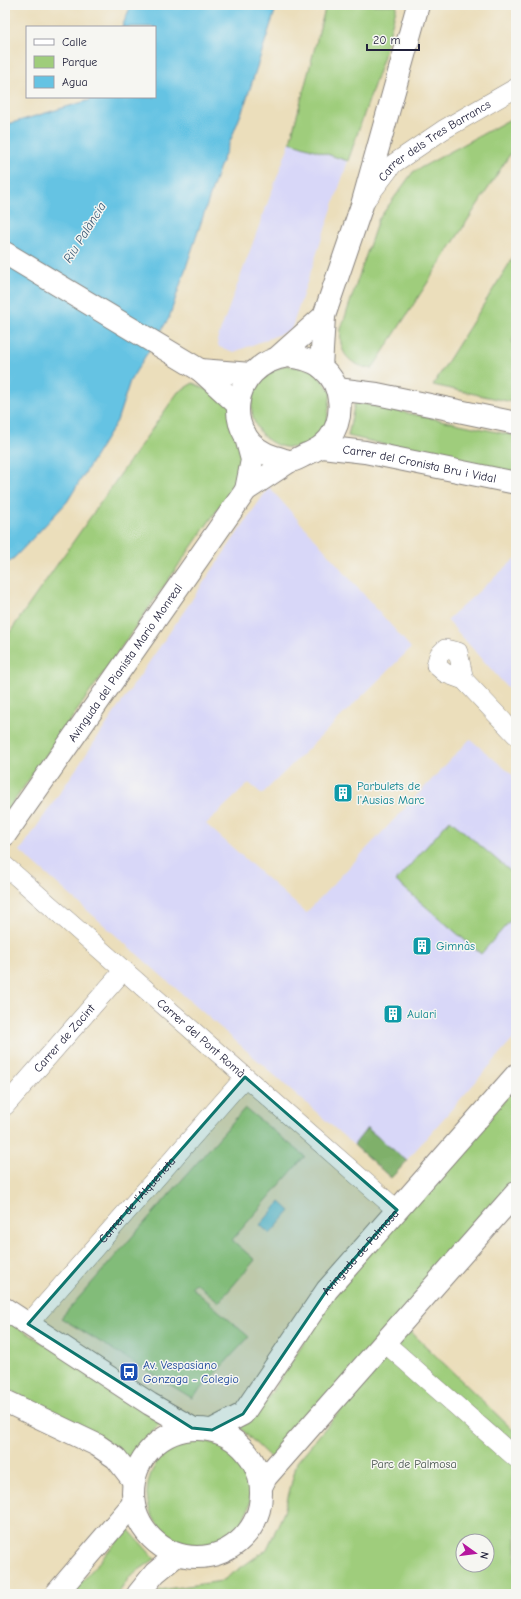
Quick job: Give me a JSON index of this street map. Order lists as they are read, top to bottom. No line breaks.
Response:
{"streets":{"street":["Carrer dels Tres Barrancs","Carrer del Cronista Bru i Vidal","Avinguda del Pianista Mario Monreal","Carrer de Zacint","Carrer del Pont Romà","Carrer de l’Alquerieta","Avinguda de Palmosa"]},"crossings":[["Carrer del Cronista Bru i Vidal","Avinguda del Pianista Mario Monreal"],["Carrer de Zacint","Carrer del Pont Romà"],["Carrer del Pont Romà","Carrer de l’Alquerieta"],["Carrer del Pont Romà","Avinguda de Palmosa"]],"water":["Riu Palància"],"parks":["Parc de Palmosa"],"places":{"building":["Parbulets de l'Ausias Marc","Gimnàs","Aulari"],"bus stop":["Av. Vespasiano Gonzaga - Colegio"]},"legend":["Calle","Parque","Agua"],"scale_bar":"20 m","north":"right"}
